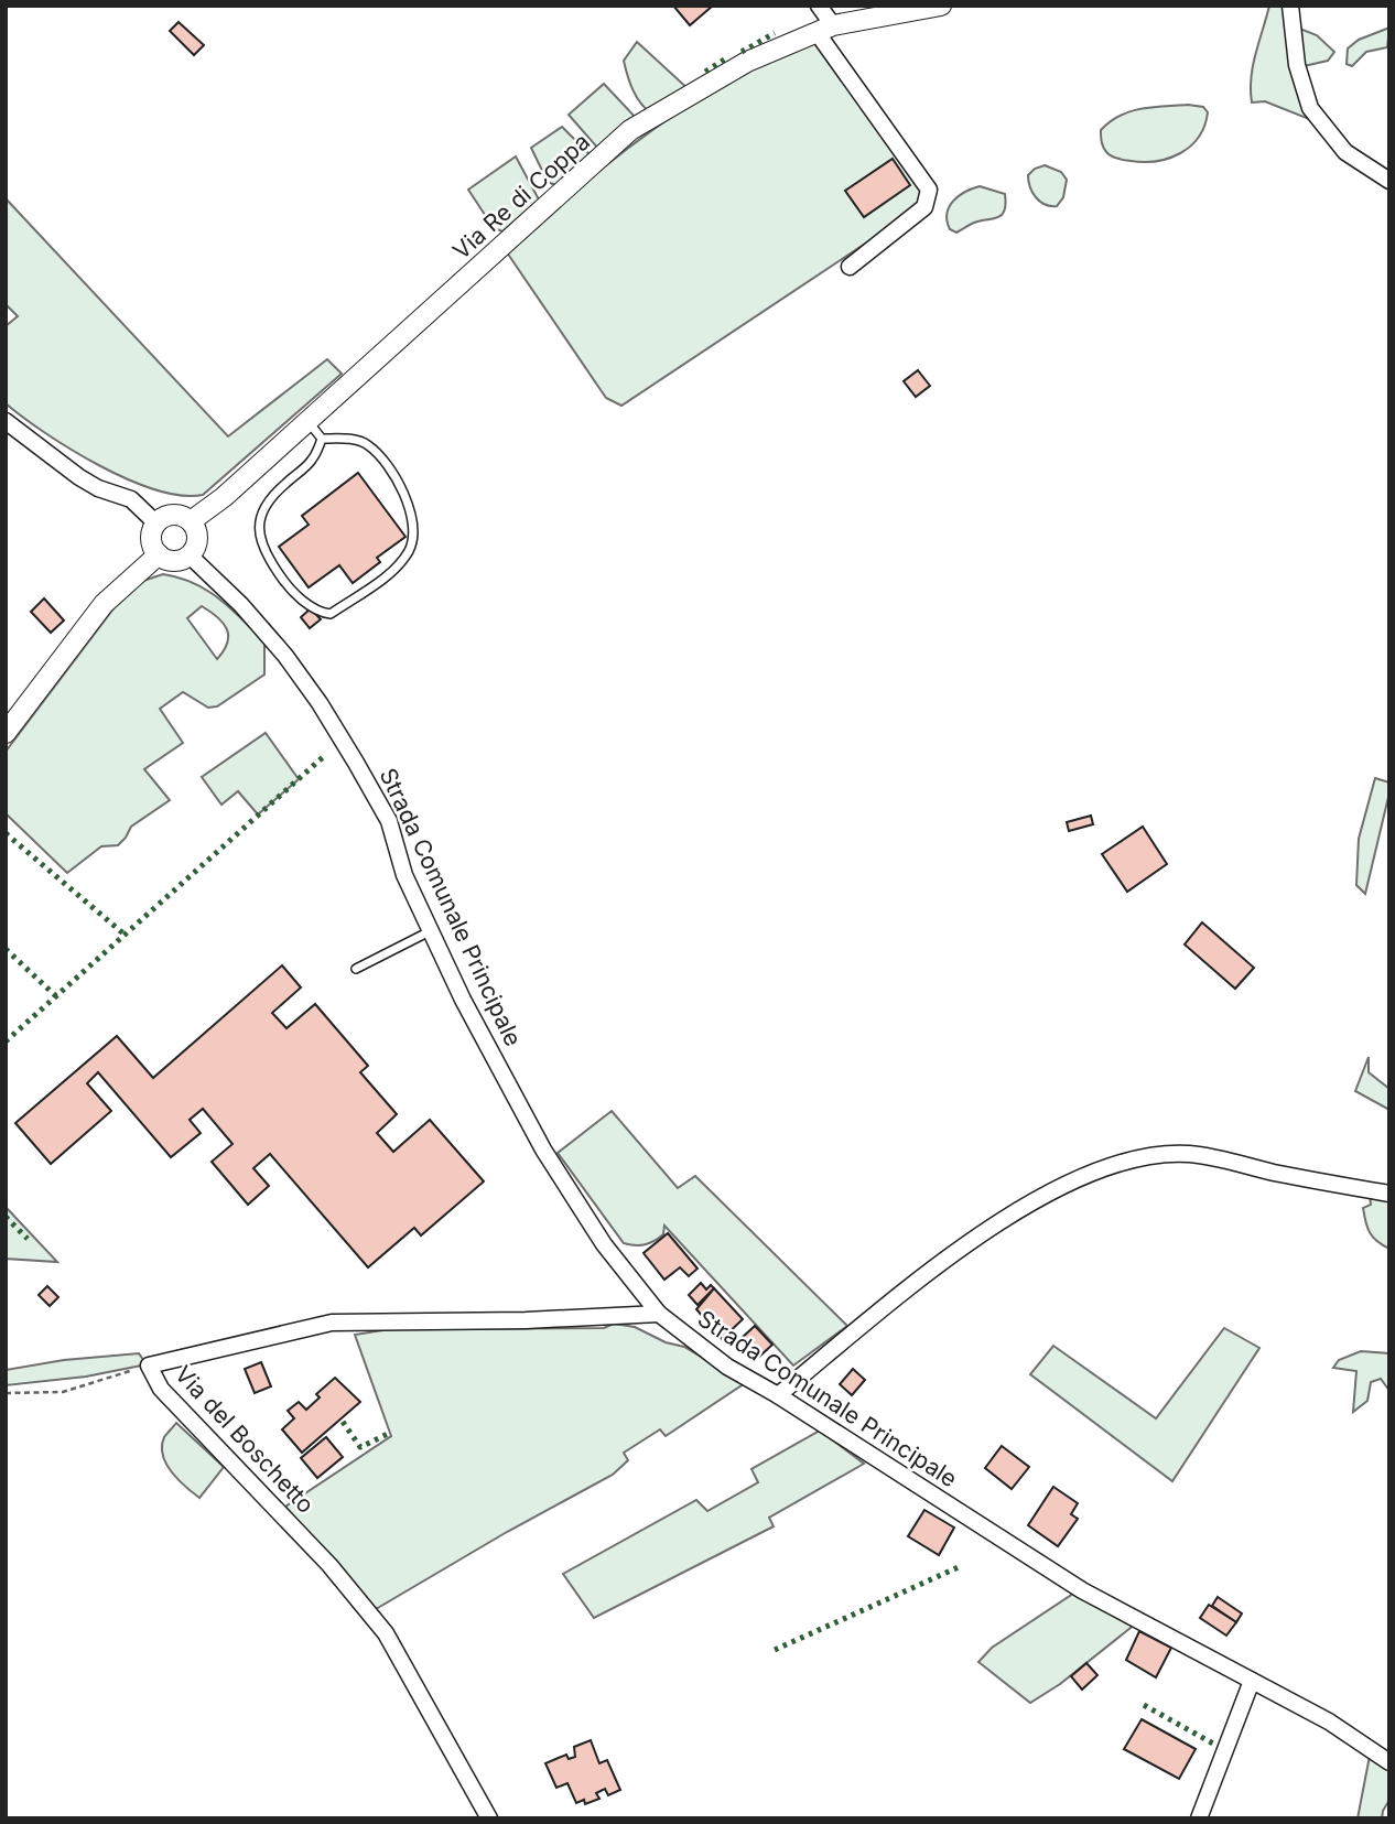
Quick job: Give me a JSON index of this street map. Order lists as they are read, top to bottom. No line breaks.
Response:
{"streets":{"street":["Via Re di Coppa","Strada Comunale Principale","Via del Boschetto"]},"crossings":[["Via Re di Coppa","Strada Comunale Principale"],["Strada Comunale Principale","Via del Boschetto"]]}
